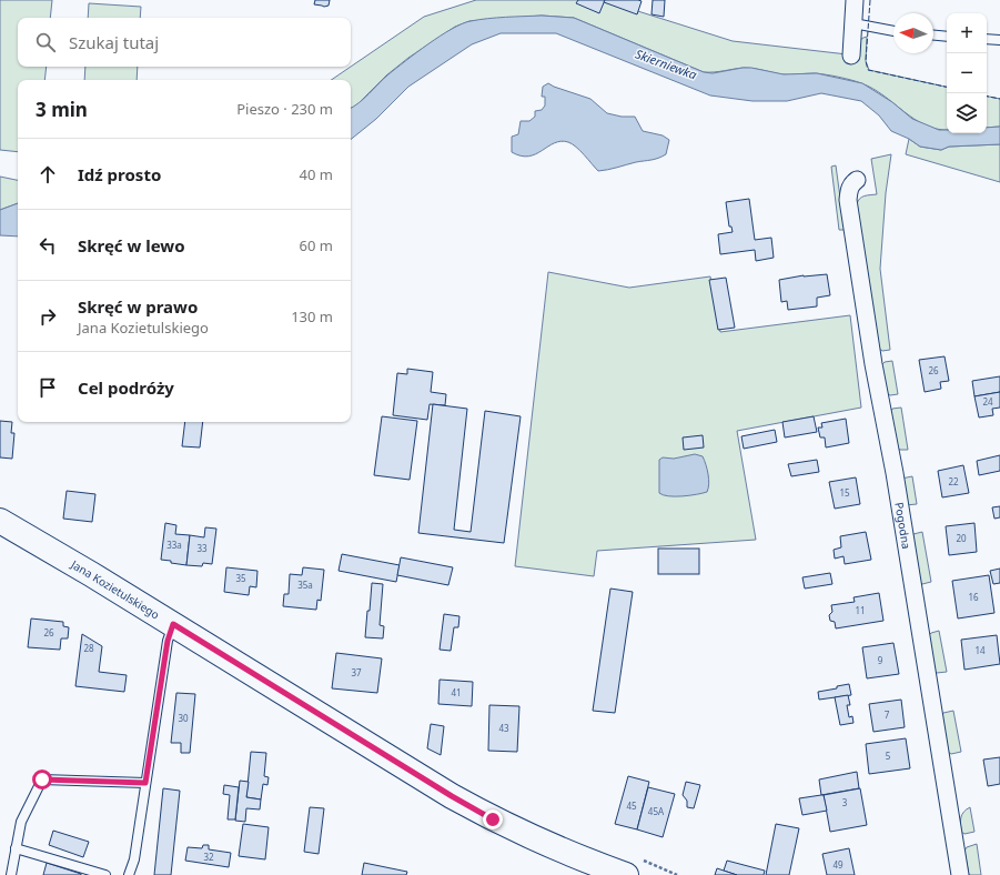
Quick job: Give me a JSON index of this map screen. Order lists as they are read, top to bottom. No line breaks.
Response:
{"streets":{"main road":["Jana Kozietulskiego"],"street":["Pogodna"]},"water":["Skierniewka"],"house_numbers":["26","24","22","15","20","33a","33","35","35a","16","11","26","28","14","9","37","41","7","30","43","5","3","45","45A","32","49"],"north":"left","page":{"map_buttons":["+","−"],"search":"Szukaj tutaj","heading":["3 min","Pieszo · 230 m"],"list":[["Idź prosto","40 m"],["Skręć w lewo","60 m"],["Skręć w prawo","Jana Kozietulskiego","130 m"],"Cel podróży"]}}
